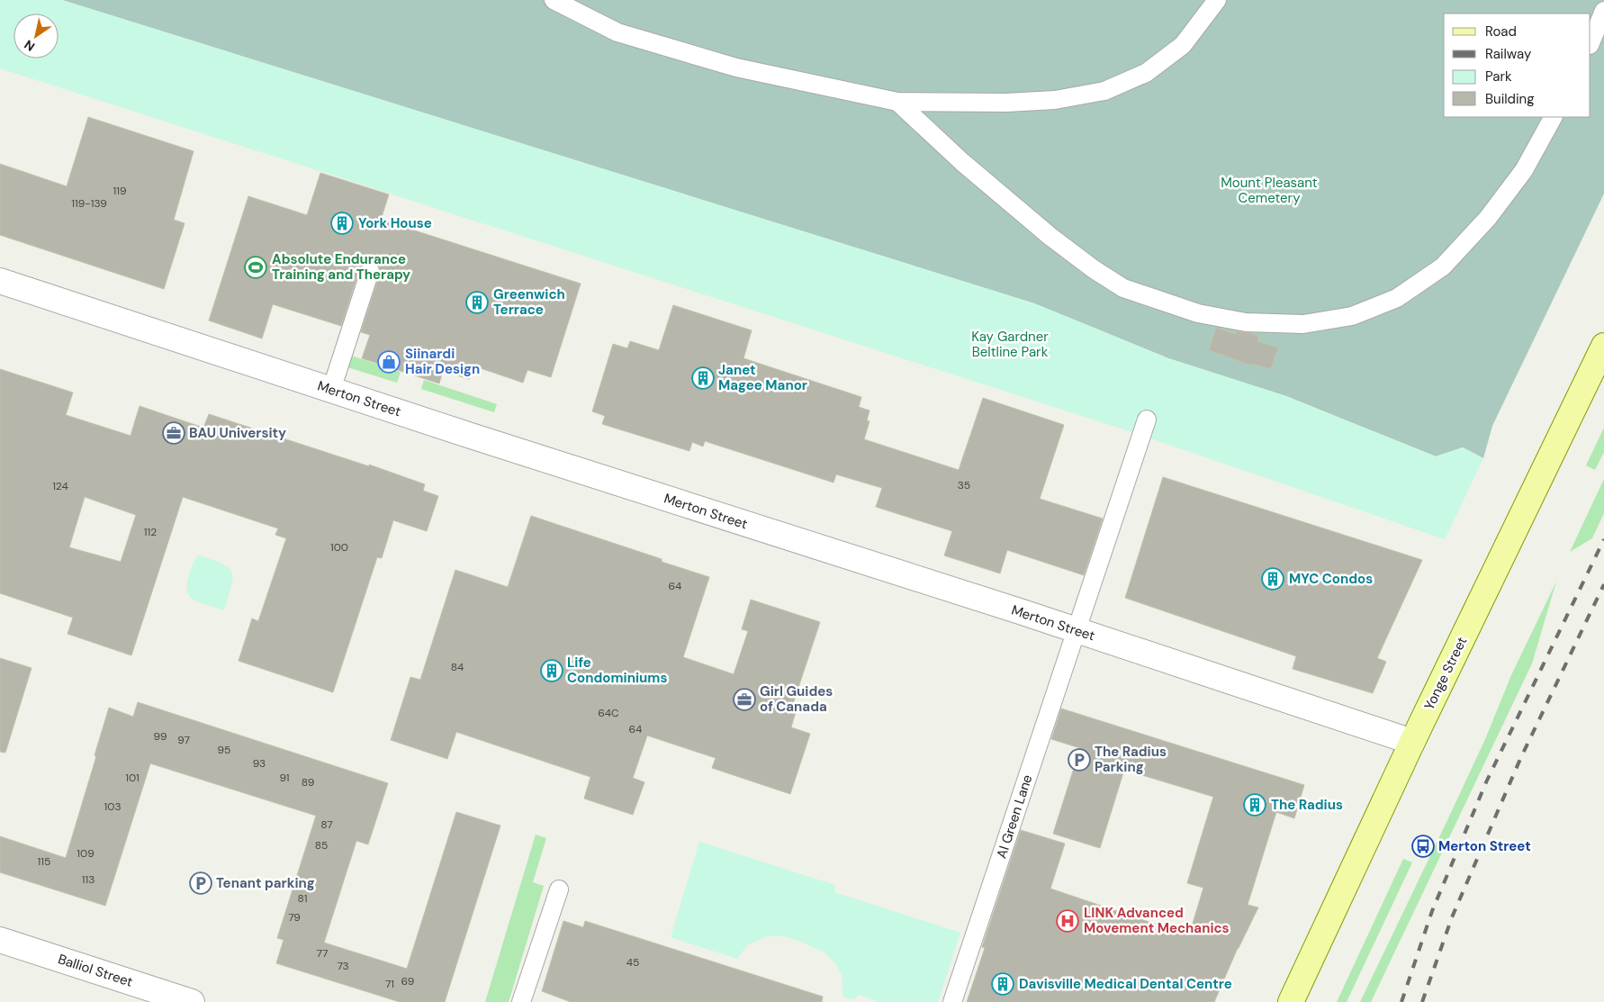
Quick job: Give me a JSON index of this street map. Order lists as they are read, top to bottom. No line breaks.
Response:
{"streets":{"main road":["Yonge Street"],"street":["Merton Street","Balliol Street"],"lane":["Al Green Lane"]},"crossings":[["Merton Street","Yonge Street"],["Merton Street","Al Green Lane"]],"parks":["Mount Pleasant Cemetery","Kay Gardner Beltline Park"],"places":{"building":["York House","Greenwich Terrace","Janet Magee Manor","MYC Condos","Life Condominiums","The Radius","Davisville Medical Dental Centre"],"sports":["Absolute Endurance Training and Therapy"],"shop":["Siinardi Hair Design"],"office":["BAU University","Girl Guides of Canada"],"parking":["The Radius Parking","Tenant parking"],"bus stop":["Merton Street"],"hospital":["LINK Advanced Movement Mechanics"]},"house_numbers":["119","119-139","35","124","112","100","64","84","64C","64","99","97","95","93","101","91","89","103","87","85","109","115","113","81","79","77","45","73","69","71"],"legend":["Road","Railway","Park","Building"],"north":"bottom left"}
